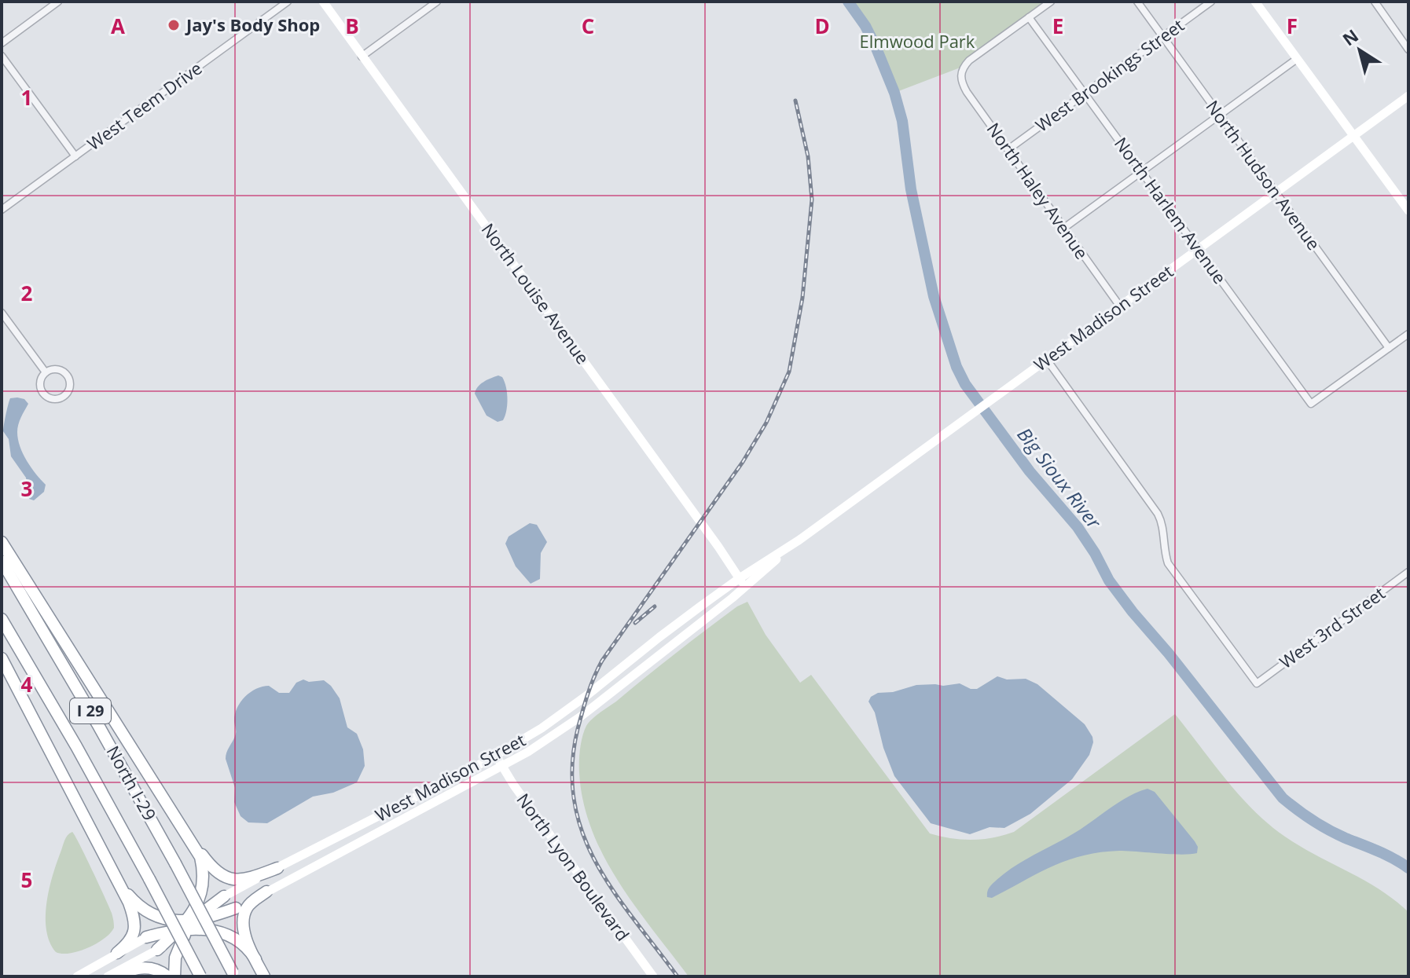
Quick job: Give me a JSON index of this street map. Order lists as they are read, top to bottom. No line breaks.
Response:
{"streets":{"highway":["I 29","North I-29"],"main road":["North Louise Avenue","West Madison Street","North Lyon Boulevard"],"street":["West Brookings Street","West Teem Drive","North Hudson Avenue","North Haley Avenue","North Harlem Avenue","West 3rd Street"]},"crossings":[["West Brookings Street","North Hudson Avenue"],["West Brookings Street","North Haley Avenue"],["West Brookings Street","North Harlem Avenue"],["North Hudson Avenue","North Harlem Avenue"],["North Hudson Avenue","West Madison Street"],["North Haley Avenue","North Harlem Avenue"],["North Haley Avenue","West Madison Street"],["North Harlem Avenue","West Madison Street"],["North Louise Avenue","West Madison Street"],["West Madison Street","West 3rd Street"],["West Madison Street","North Lyon Boulevard"]],"water":["Big Sioux River"],"parks":["Elmwood Park"],"places":["Jay's Body Shop"],"north":"top left","grid":{"columns":["A","B","C","D","E","F"],"rows":["1","2","3","4","5"]}}
